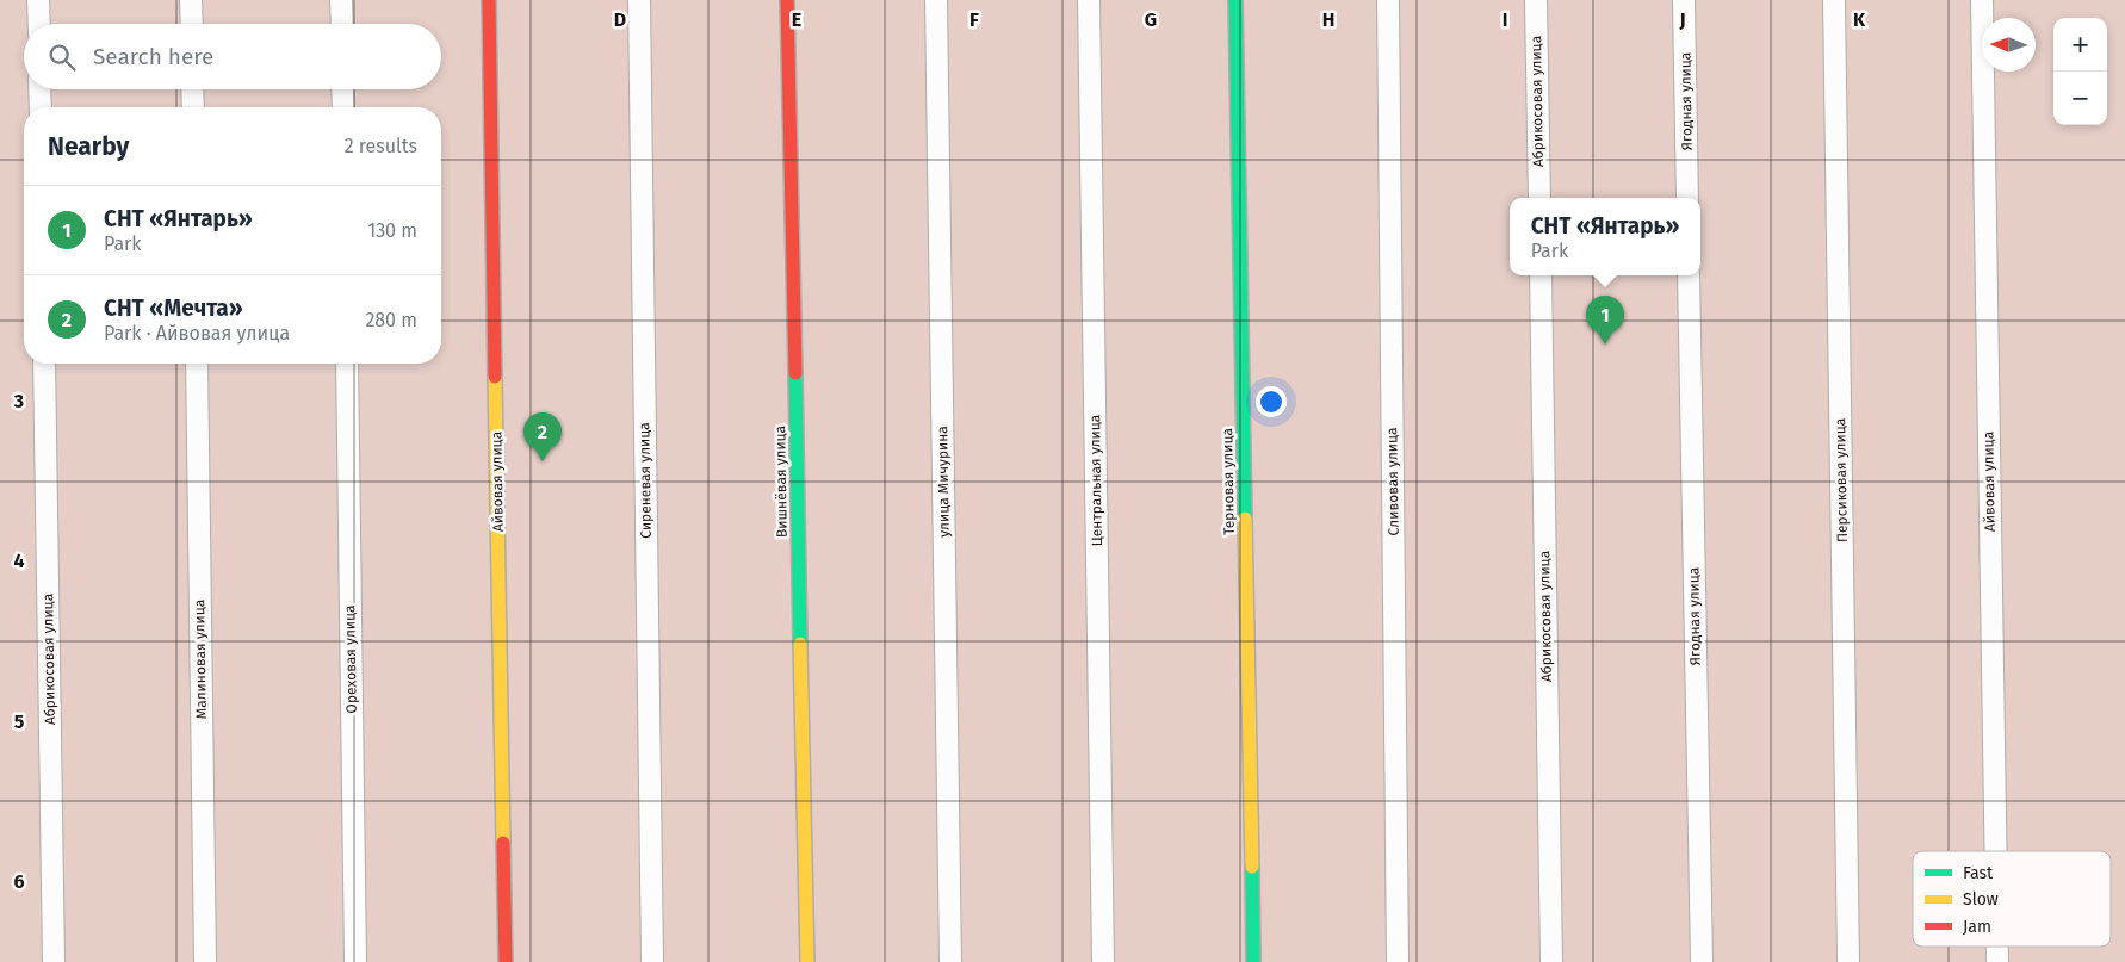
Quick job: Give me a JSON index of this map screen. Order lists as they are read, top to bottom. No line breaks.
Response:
{"streets":{"street":["Абрикосовая улица","Ягодная улица","Сиреневая улица","Центральная улица","Персиковая улица","Айвовая улица","Вишнёвая улица","улица Мичурина","Терновая улица","Сливовая улица","Малиновая улица","Ореховая улица"]},"legend":["Fast","Slow","Jam"],"north":"left","page":{"map_buttons":["+","−"],"search":"Search here","heading":["Nearby","2 results"],"list":[{"mark":"1","name":"СНТ «Янтарь»","note":"Park","value":"130 m"},{"mark":"2","name":"СНТ «Мечта»","note":"Park · Айвовая улица","value":"280 m"}],"popup":["СНТ «Янтарь»","Park"],"pins":["1","2"]},"grid":{"columns":["D","E","F","G","H","I","J","K"],"rows":["3","4","5","6"]}}
